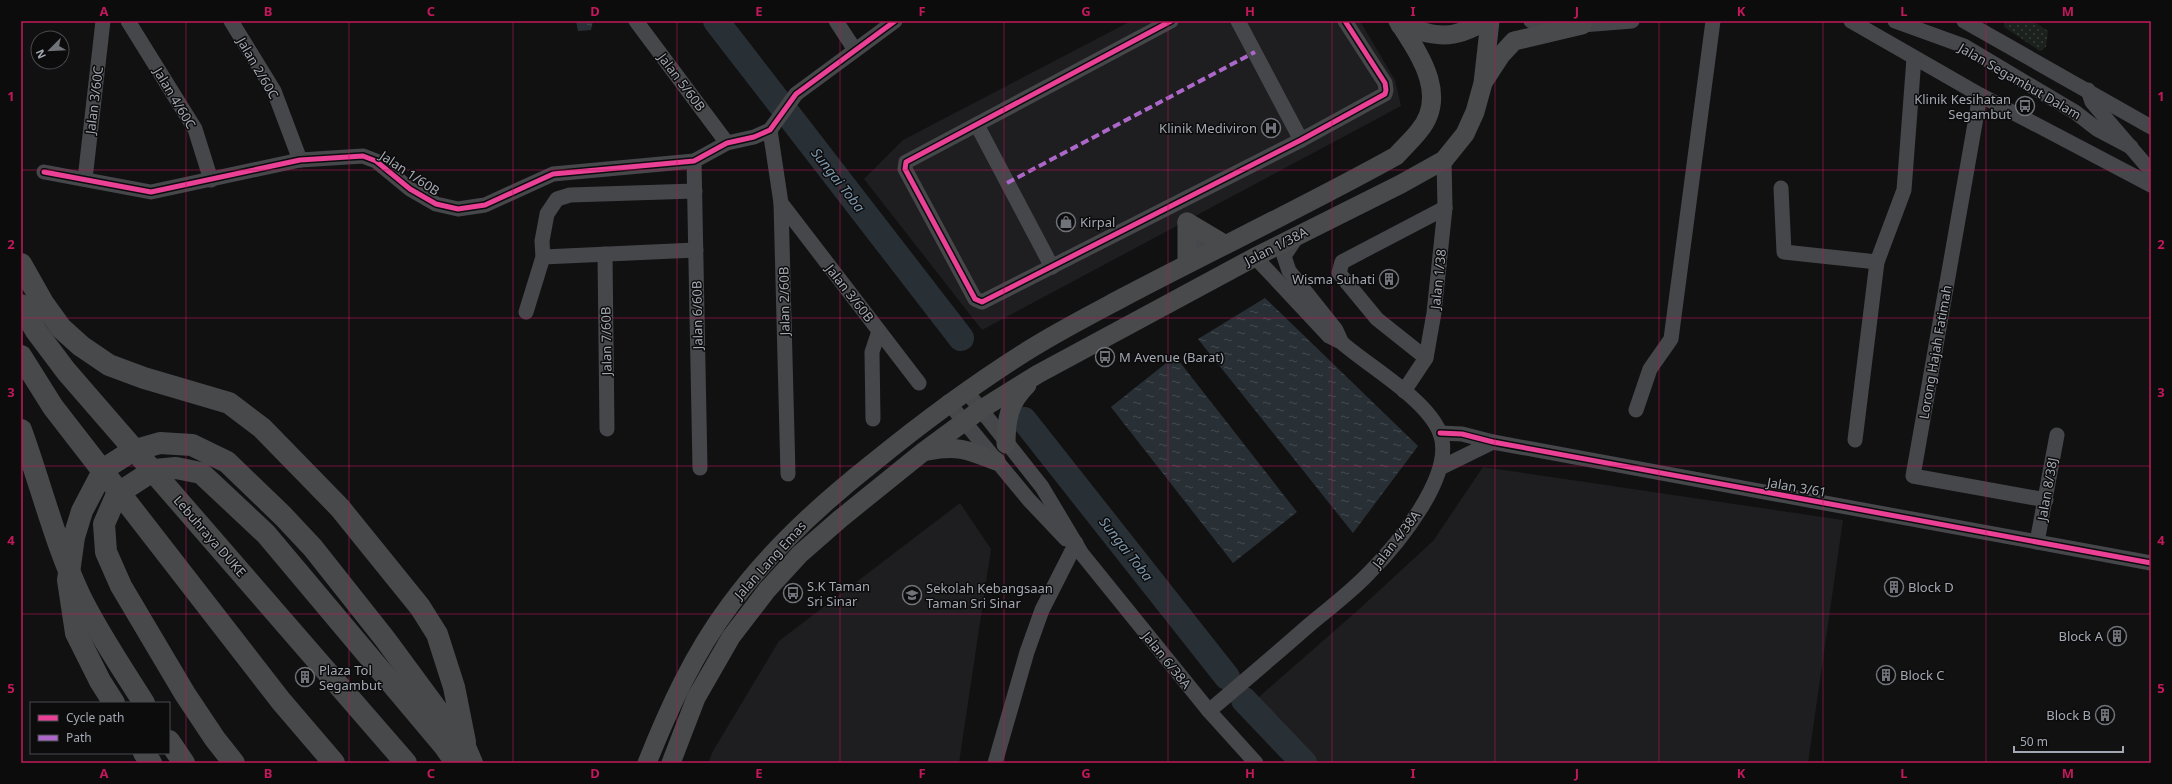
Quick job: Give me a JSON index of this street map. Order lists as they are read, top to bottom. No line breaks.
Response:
{"streets":{"highway":["Lebuhraya DUKE"],"main road":["Jalan 1/38A","Jalan Lang Emas"],"street":["Jalan 2/60C","Jalan Segambut Dalam","Jalan 5/60B","Jalan 4/60C","Jalan 3/60C","Jalan 1/60B","Jalan 1/38","Jalan 3/60B","Jalan 2/60B","Jalan 6/60B","Jalan 7/60B","Lorong Hajah Fatimah","Jalan 3/61","Jalan 8/38J","Jalan 4/38A","Jalan 6/38A"]},"crossings":[["Jalan 2/60C","Jalan 1/60B"],["Jalan 5/60B","Jalan 1/60B"],["Jalan 4/60C","Jalan 1/60B"],["Jalan 3/60C","Jalan 1/60B"],["Jalan 1/60B","Jalan 2/60B"],["Jalan 1/60B","Jalan 6/60B"],["Jalan 1/38A","Jalan 1/38"],["Jalan 1/38A","Jalan 4/38A"],["Jalan 1/38A","Jalan Lang Emas"],["Jalan 1/38A","Jalan 6/38A"],["Jalan 1/38","Jalan 4/38A"],["Jalan 3/60B","Jalan 2/60B"],["Lorong Hajah Fatimah","Jalan 8/38J"],["Jalan 3/61","Jalan 8/38J"],["Jalan 3/61","Jalan 4/38A"],["Jalan 4/38A","Jalan 6/38A"],["Jalan Lang Emas","Jalan 6/38A"]],"water":["Sungai Toba"],"places":{"bus stop":["Klinik Kesihatan Segambut","M Avenue (Barat)","S.K Taman Sri Sinar"],"hospital":["Klinik Mediviron"],"shop":["Kirpal"],"building":["Wisma Suhati","Block D","Block A","Block C","Plaza Tol Segambut","Block B"],"school or university":["Sekolah Kebangsaan Taman Sri Sinar"]},"legend":["Cycle path","Path"],"scale_bar":"50 m","north":"bottom left","grid":{"columns":["A","B","C","D","E","F","G","H","I","J","K","L","M"],"rows":["1","2","3","4","5"]}}
